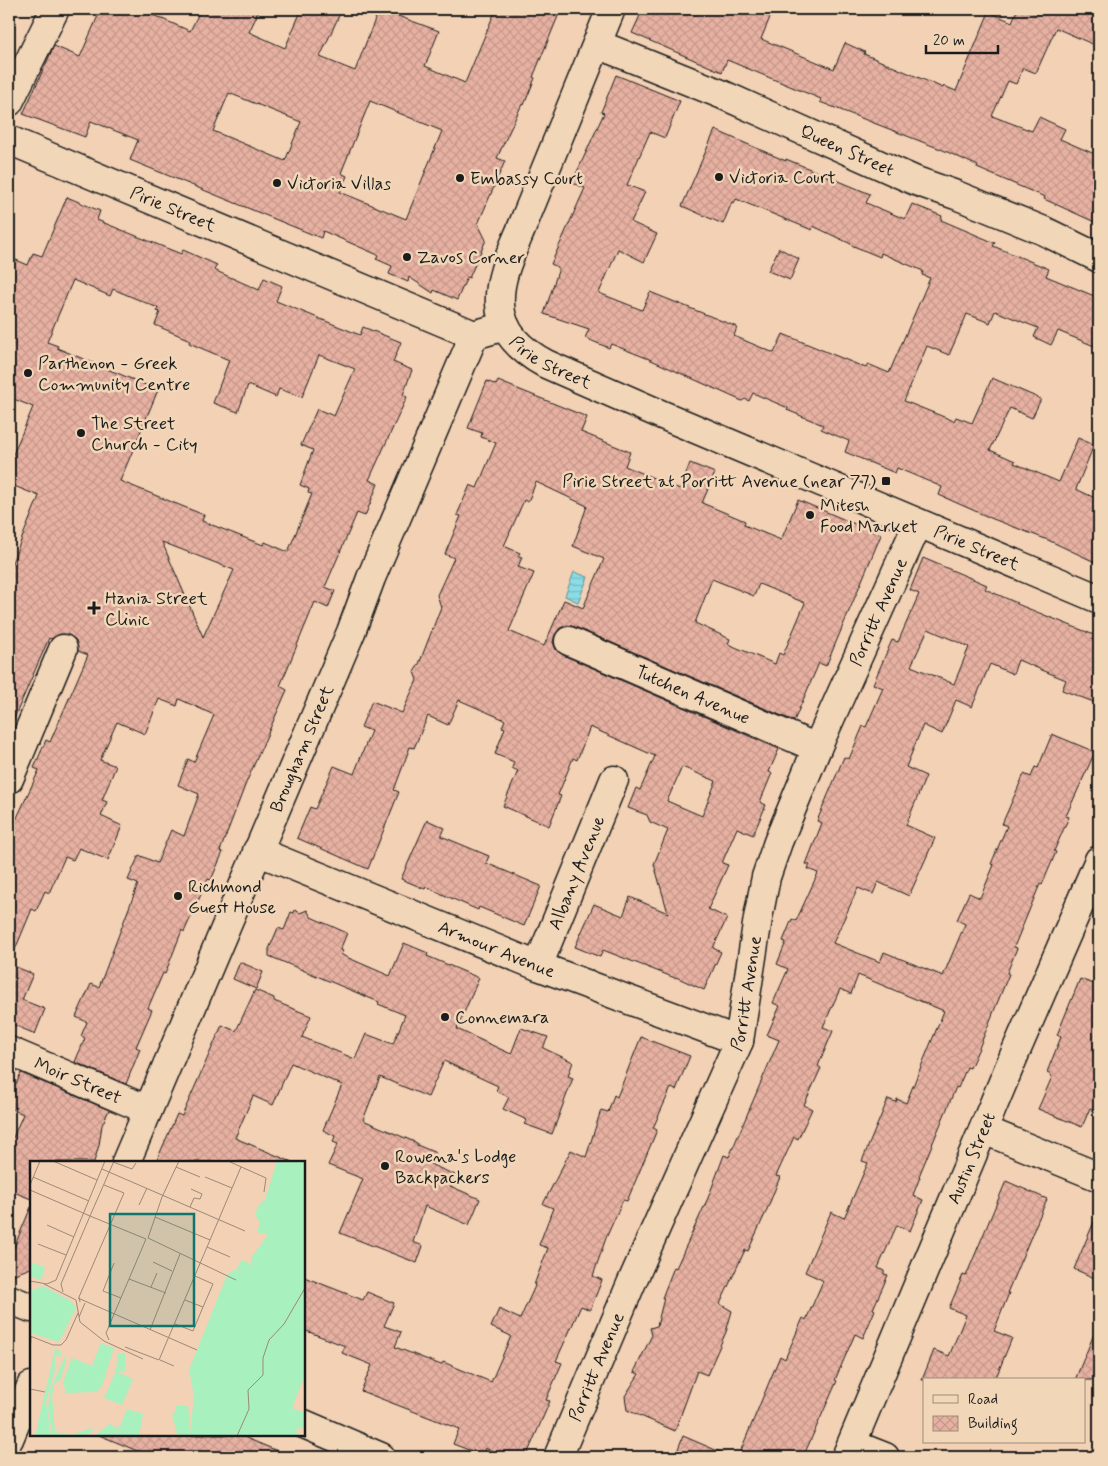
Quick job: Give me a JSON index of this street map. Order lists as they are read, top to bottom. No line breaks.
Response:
{"streets":{"street":["Queen Street","Pirie Street","Porritt Avenue","Tutchen Avenue","Brougham Street","Albany Avenue","Armour Avenue","Moir Street","Austin Street"]},"crossings":[["Pirie Street","Porritt Avenue"],["Pirie Street","Brougham Street"],["Porritt Avenue","Tutchen Avenue"],["Porritt Avenue","Armour Avenue"],["Brougham Street","Armour Avenue"],["Brougham Street","Moir Street"],["Albany Avenue","Armour Avenue"]],"places":{"other":["Victoria Court","Embassy Court","Victoria Villas","Zavos Corner","Parthenon - Greek Community Centre","The Street Church - City","Mitesh Food Market","Richmond Guest House","Connemara","Rowena's Lodge Backpackers"],"transit":["Pirie Street at Porritt Avenue (near 77)"],"health":["Hania Street Clinic"]},"legend":["Road","Building"],"scale_bar":"20 m"}
